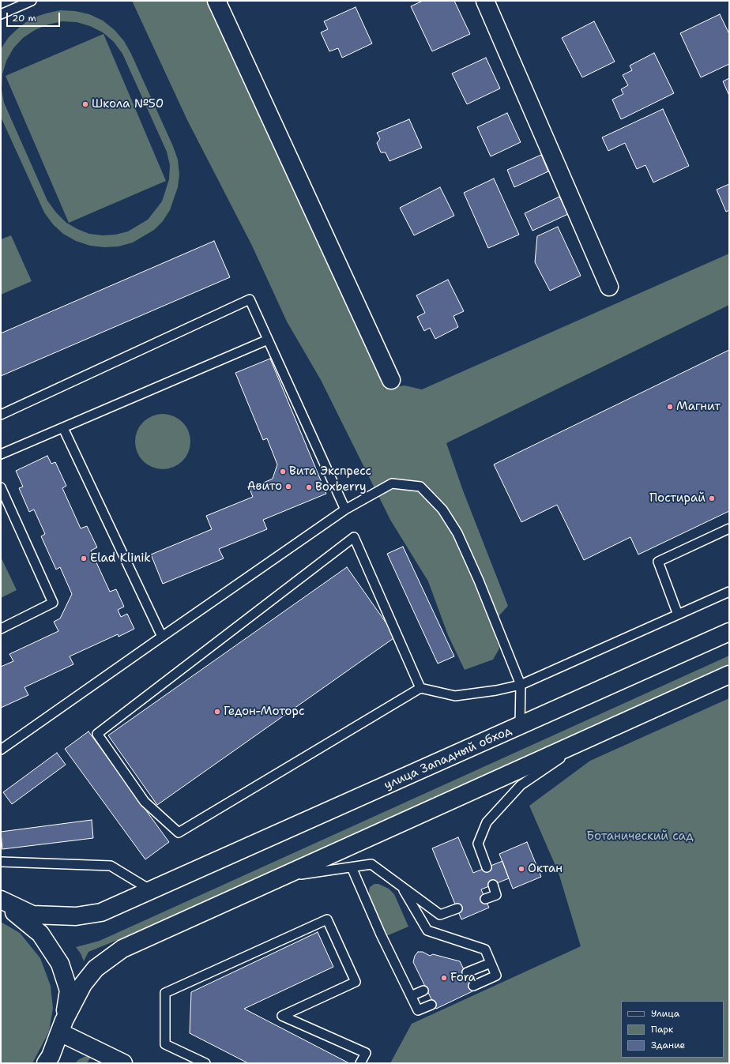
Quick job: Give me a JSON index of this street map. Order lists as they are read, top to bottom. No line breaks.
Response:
{"streets":{"main road":["улица Западный обход"]},"parks":["Ботанический сад"],"places":["Школа №50","Магнит","Вита Экспресс","Авито","Boxberry","Постирай","Elad Klinik","Гедон-Моторс","Октан","Fora"],"legend":["Улица","Парк","Здание"],"scale_bar":"20 m"}
